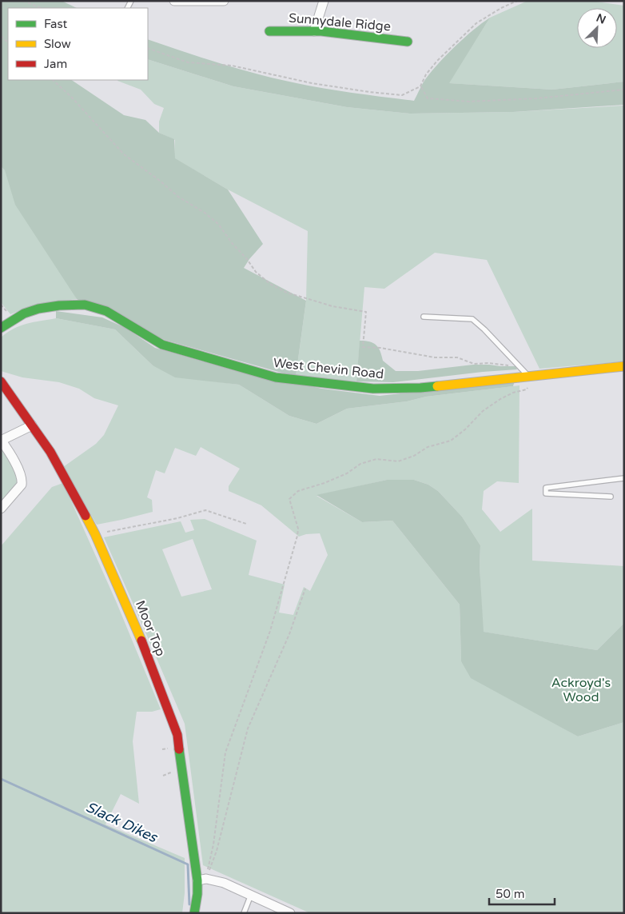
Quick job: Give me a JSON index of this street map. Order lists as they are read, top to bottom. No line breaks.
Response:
{"streets":{"street":["Sunnydale Ridge","West Chevin Road","Moor Top"]},"water":["Slack Dikes"],"parks":["Ackroyd's Wood"],"legend":["Fast","Slow","Jam"],"scale_bar":"50 m","north":"top right"}
